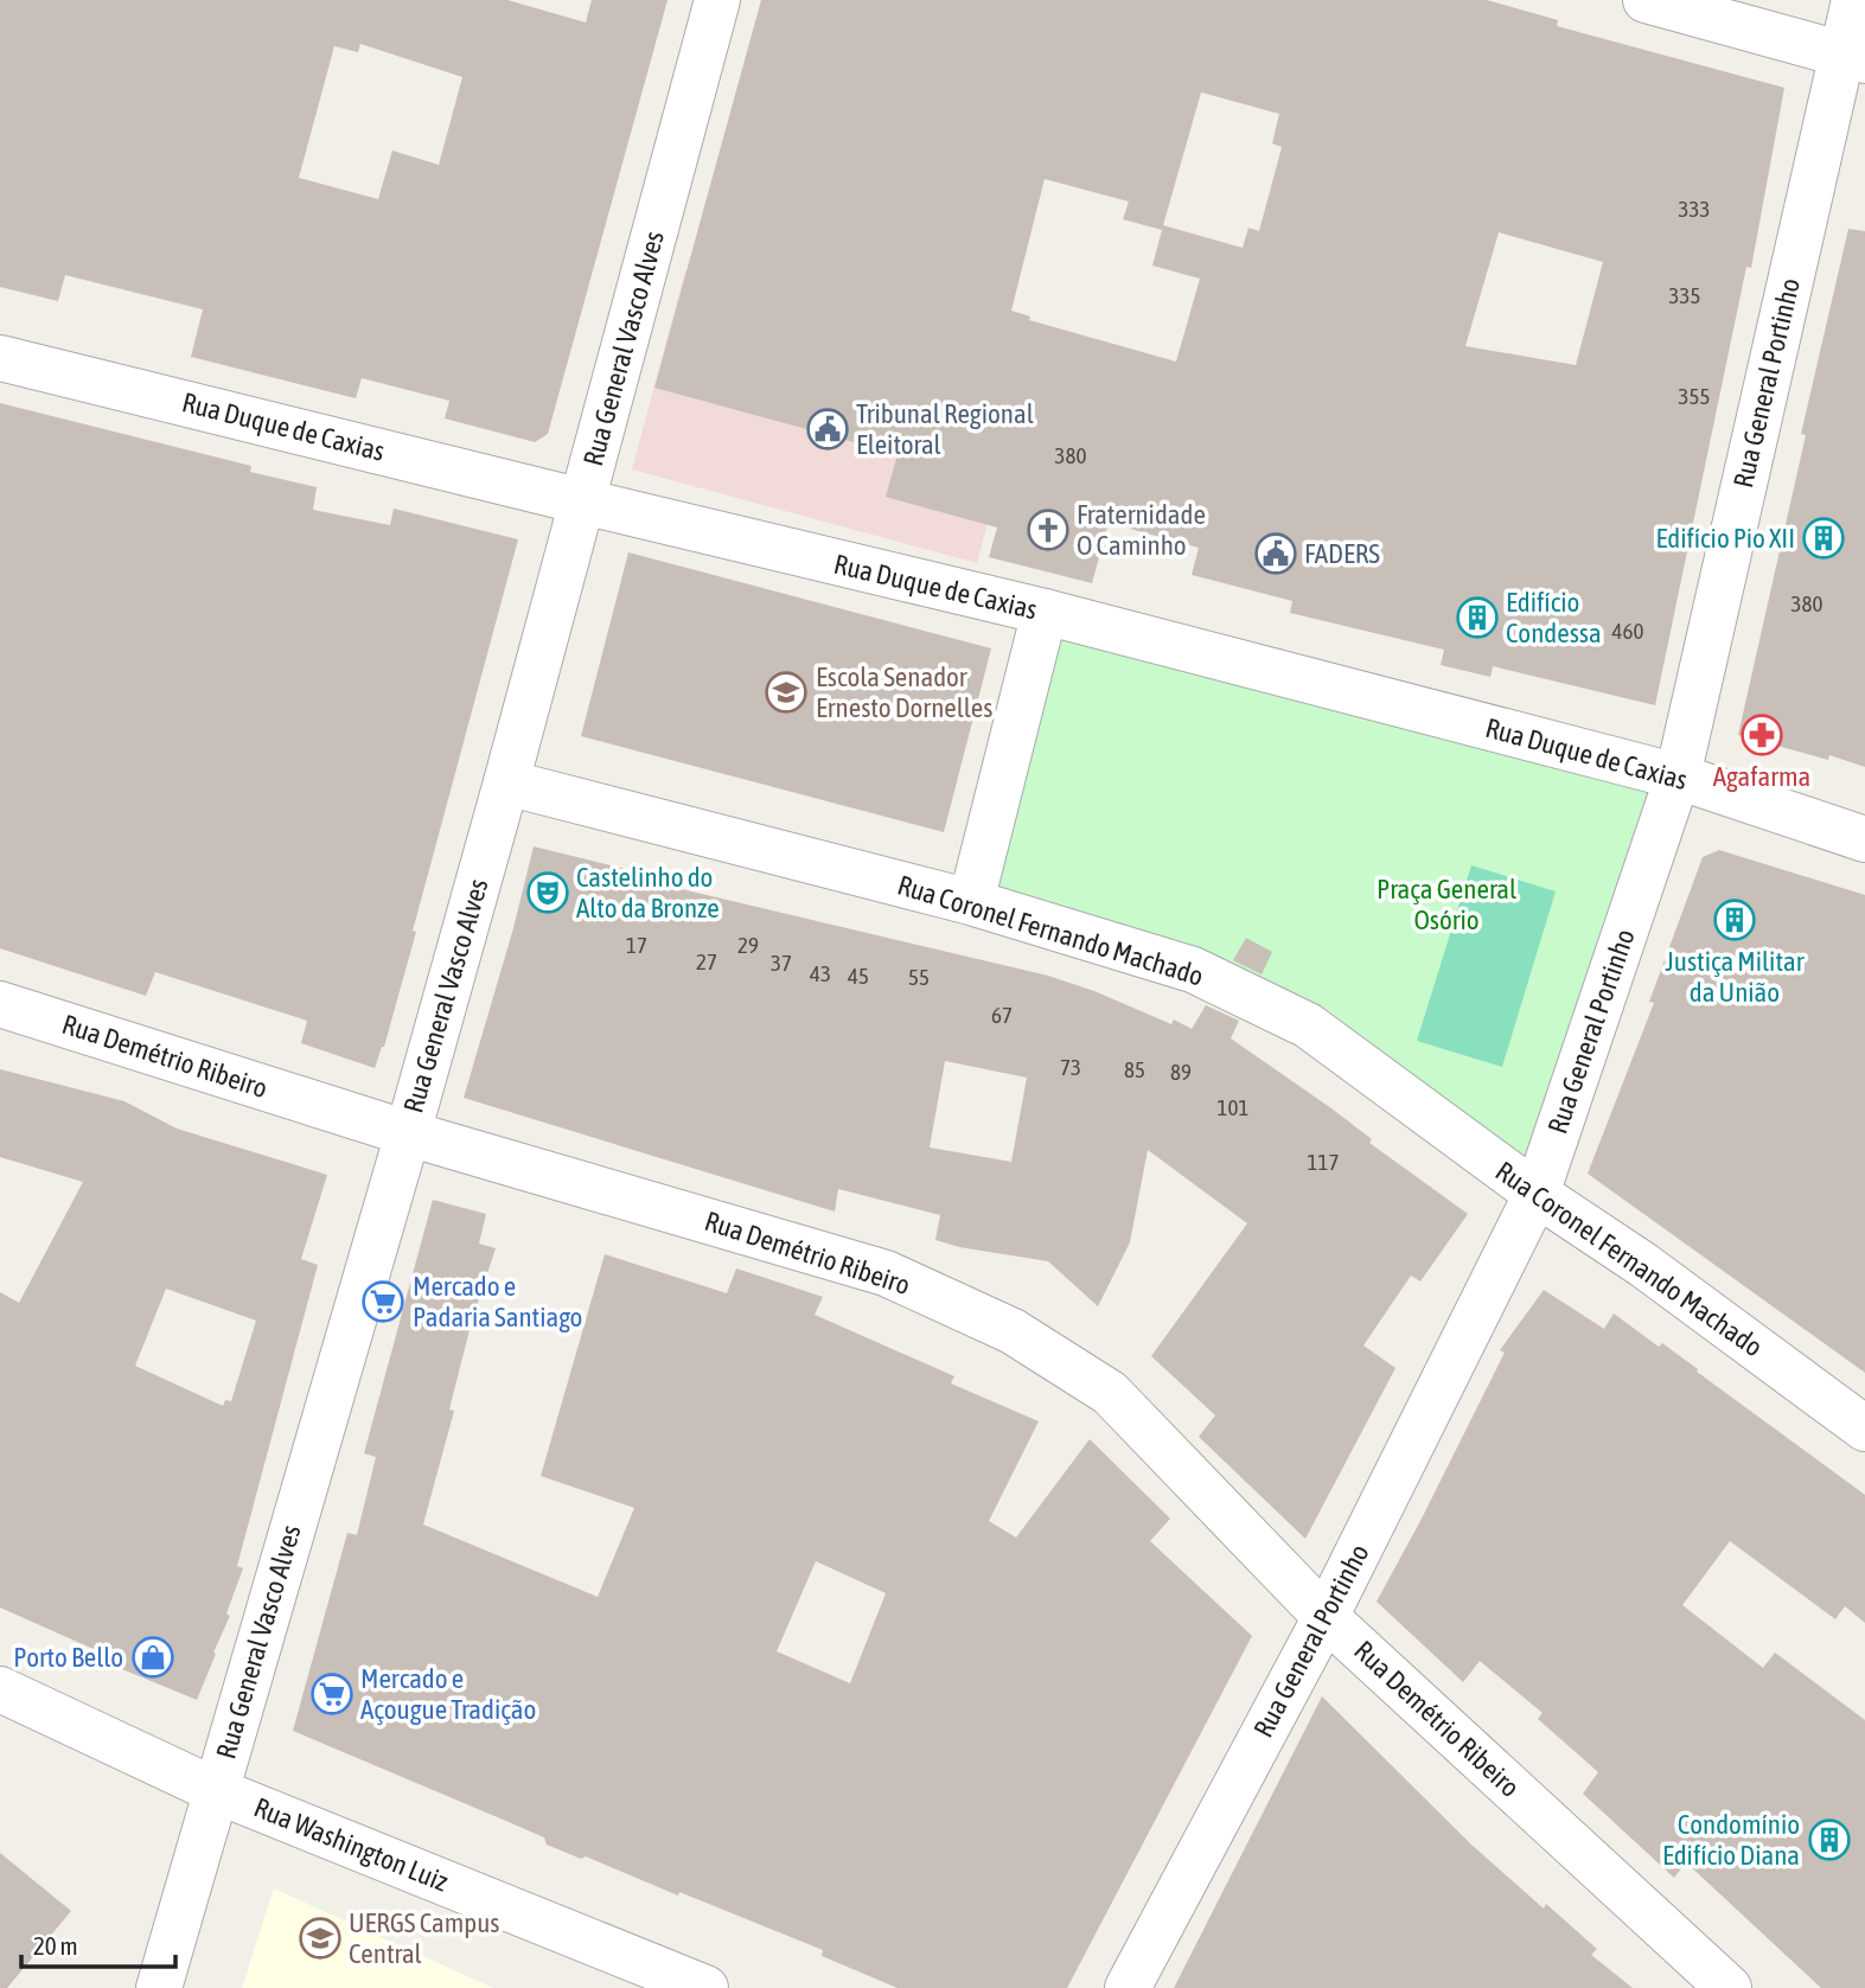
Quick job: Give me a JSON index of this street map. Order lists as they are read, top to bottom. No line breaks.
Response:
{"streets":{"street":["Rua General Vasco Alves","Rua General Portinho","Rua Duque de Caxias","Rua Coronel Fernando Machado","Rua Demétrio Ribeiro","Rua Washington Luiz"]},"crossings":[["Rua General Vasco Alves","Rua Duque de Caxias"],["Rua General Vasco Alves","Rua Coronel Fernando Machado"],["Rua General Vasco Alves","Rua Demétrio Ribeiro"],["Rua General Vasco Alves","Rua Washington Luiz"],["Rua General Portinho","Rua Duque de Caxias"],["Rua General Portinho","Rua Coronel Fernando Machado"],["Rua General Portinho","Rua Demétrio Ribeiro"]],"parks":["Praça General Osório"],"places":{"public building":["Tribunal Regional Eleitoral","FADERS"],"church":["Fraternidade O Caminho"],"building":["Edifício Pio XII","Edifício Condessa","Justiça Militar da União","Condomínio Edifício Diana"],"school or university":["Escola Senador Ernesto Dornelles","UERGS Campus Central"],"pharmacy":["Agafarma"],"theatre":["Castelinho do Alto da Bronze"],"supermarket":["Mercado e Padaria Santiago","Mercado e Açougue Tradição"],"shop":["Porto Bello"]},"house_numbers":["333","335","355","380","380","460","17","29","27","37","43","45","55","67","73","85","89","101","117"],"scale_bar":"20 m"}
